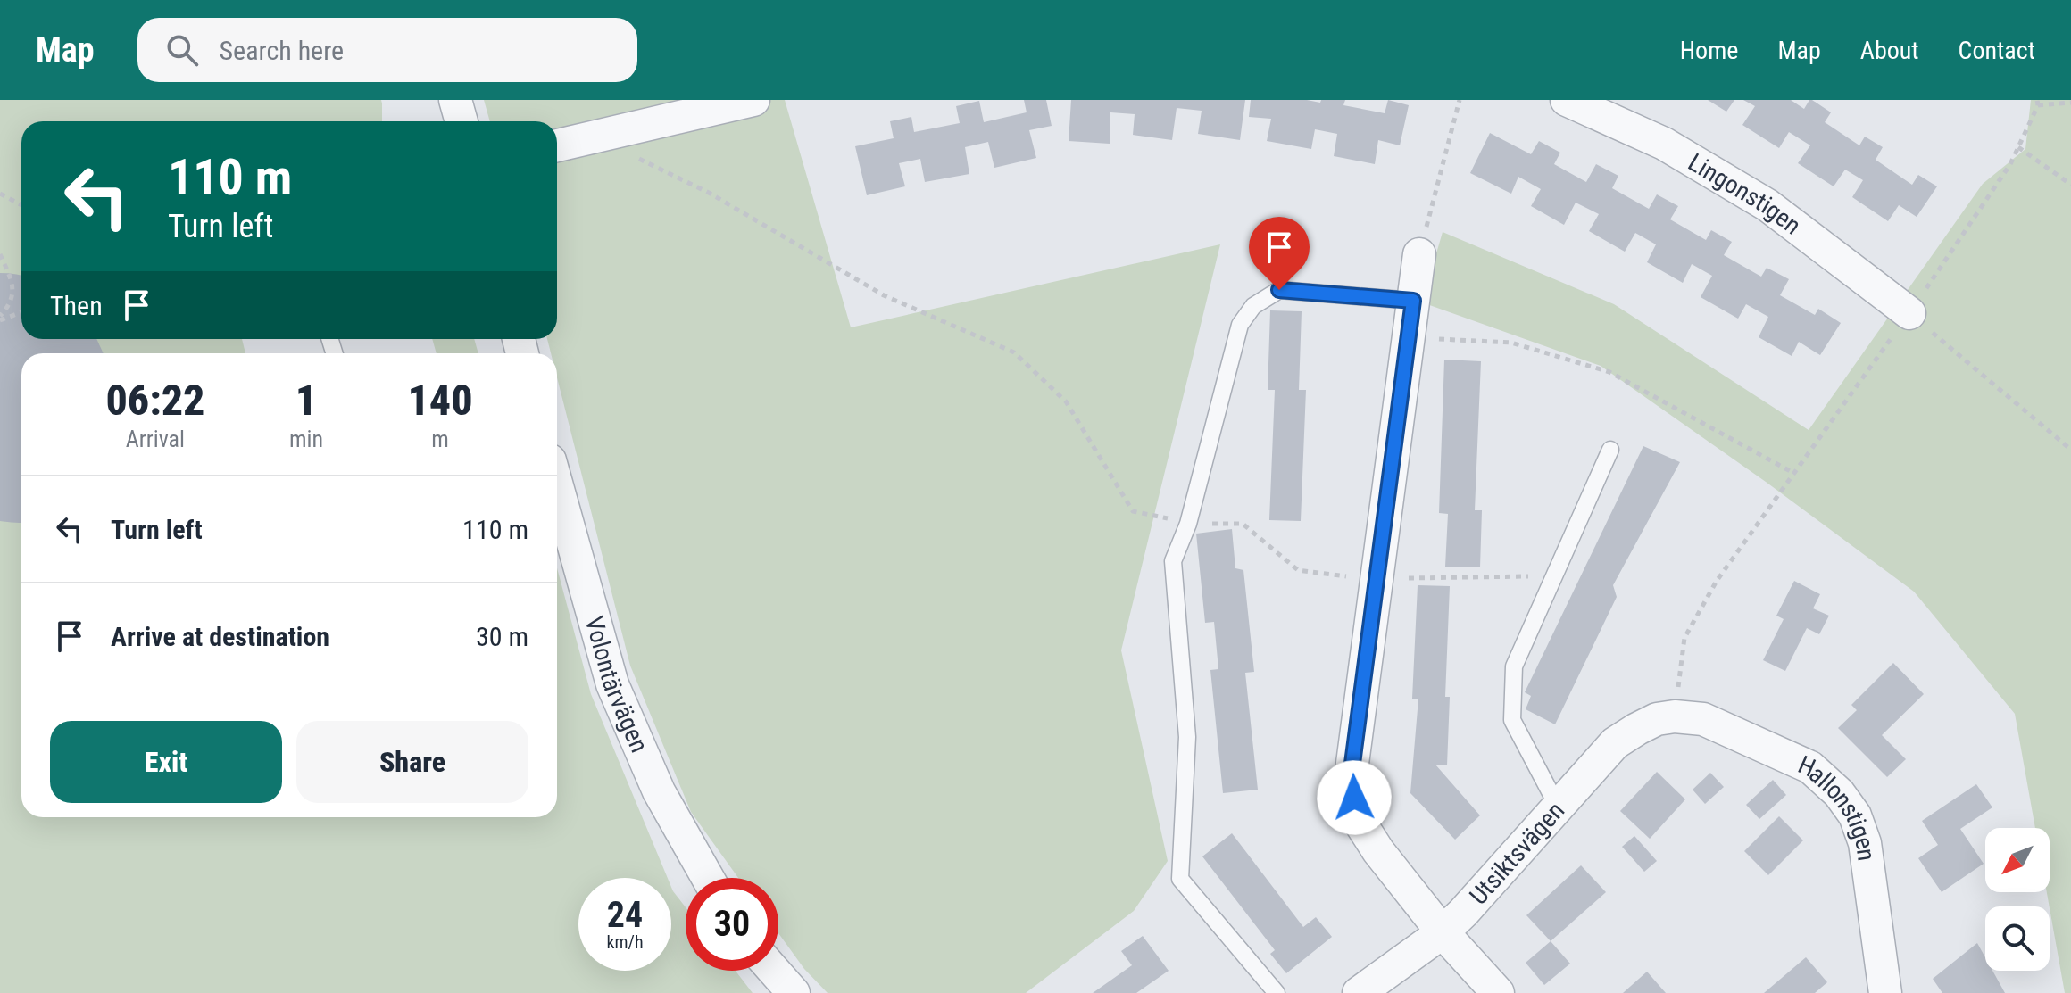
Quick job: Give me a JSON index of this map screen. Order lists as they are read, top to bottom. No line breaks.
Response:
{"streets":{"street":["Lingonstigen","Volontärvägen","Hallonstigen","Utsiktsvägen"]},"crossings":[["Hallonstigen","Utsiktsvägen"]],"north":"bottom left","page":{"header":"Map","search":"Search here","nav":["Home","Map","About","Contact"],"turn":["110 m","Turn left"],"then":"Then","eta":["06:22","Arrival","1","min","140","m"],"list":[{"name":"Turn left","value":"110 m"},{"name":"Arrive at destination","value":"30 m"}],"buttons":["Exit","Share"],"speed":"24 km/h","limit":"30"}}
